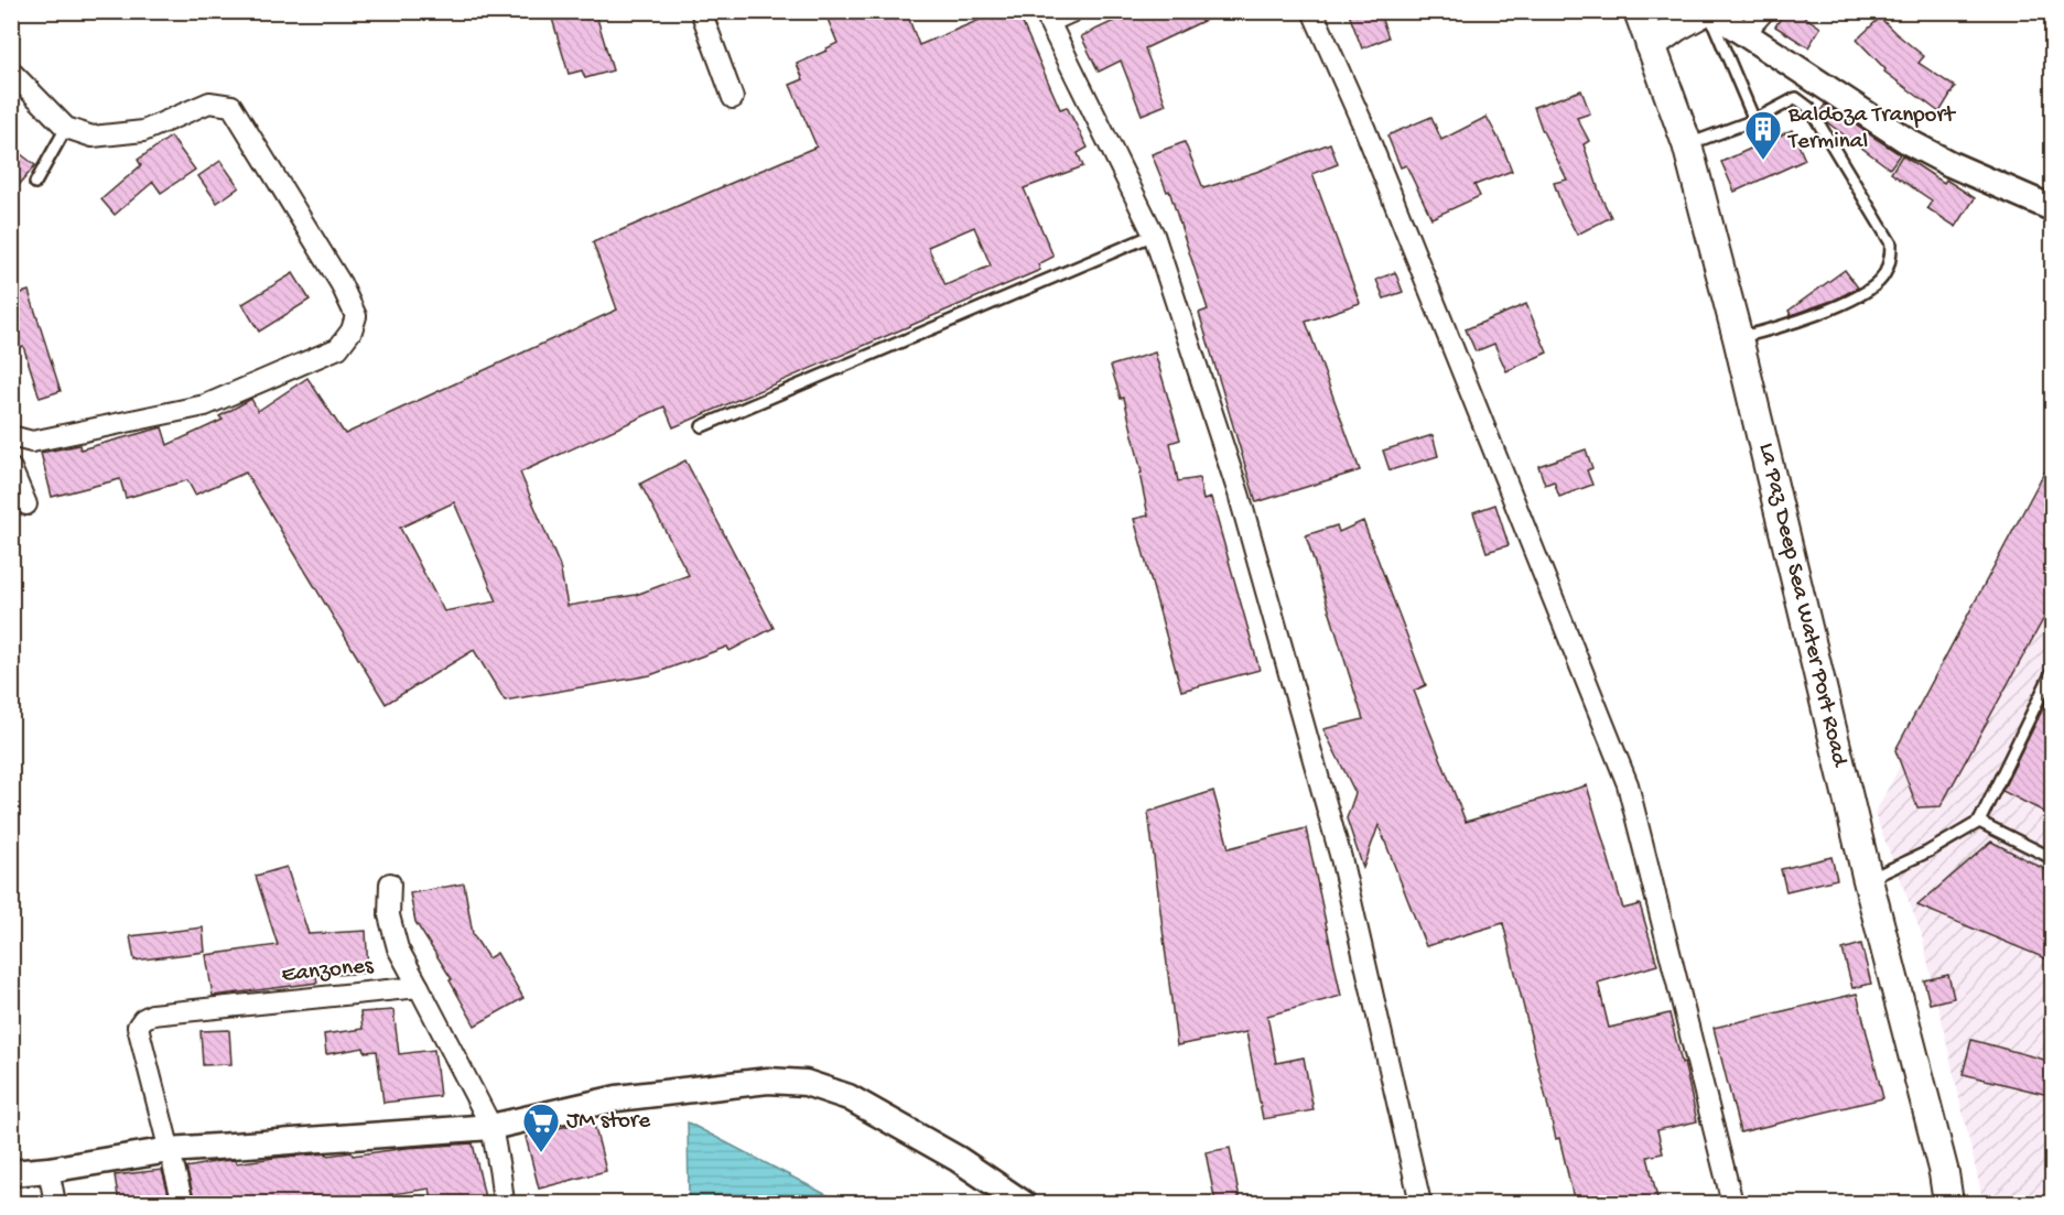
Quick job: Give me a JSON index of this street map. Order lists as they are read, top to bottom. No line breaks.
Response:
{"streets":{"main road":["La Paz Deep Sea Water Port Road"],"street":["Eanzones"]},"places":{"building":["Baldoza Tranport Terminal"],"supermarket":["JM store"]}}
